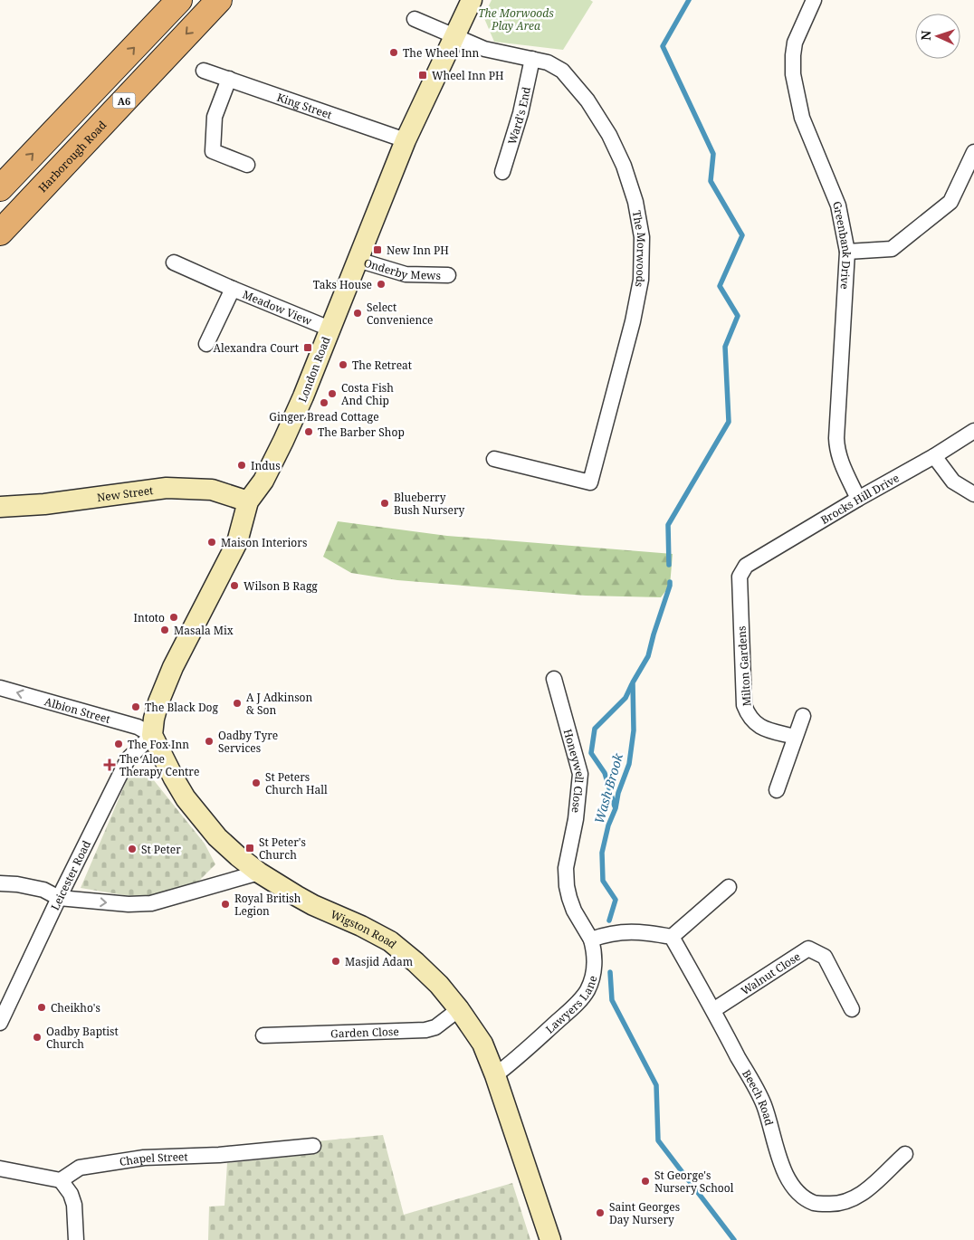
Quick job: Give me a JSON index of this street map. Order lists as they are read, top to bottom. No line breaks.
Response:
{"streets":{"highway":["A6","Harborough Road"],"main road":["London Road","New Street","Wigston Road"],"street":["King Street","Ward's End","Greenbank Drive","The Morwoods","Onderby Mews","Meadow View","Brocks Hill Drive","Milton Gardens","Albion Street","Honeywell Close","Leicester Road","Walnut Close","Lawyers Lane","Garden Close","Beech Road","Chapel Street"]},"crossings":[["A6","Harborough Road"],["King Street","London Road"],["Ward's End","The Morwoods"],["Greenbank Drive","Brocks Hill Drive"],["The Morwoods","London Road"],["Onderby Mews","London Road"],["Meadow View","London Road"],["London Road","New Street"],["London Road","Albion Street"],["London Road","Leicester Road"],["London Road","Wigston Road"],["Brocks Hill Drive","Milton Gardens"],["Albion Street","Leicester Road"],["Albion Street","Wigston Road"],["Honeywell Close","Lawyers Lane"],["Leicester Road","Wigston Road"],["Wigston Road","Lawyers Lane"],["Wigston Road","Garden Close"],["Walnut Close","Beech Road"]],"one_way":["Albion Street"],"water":["Wash Brook"],"parks":["The Morwoods Play Area"],"places":{"other":["The Wheel Inn","Taks House","Select Convenience","The Retreat","Costa Fish And Chip","Ginger Bread Cottage","The Barber Shop","Indus","Blueberry Bush Nursery","Maison Interiors","Wilson B Ragg","Intoto","Masala Mix","A J Adkinson & Son","The Black Dog","Oadby Tyre Services","The Fox Inn","St Peters Church Hall","St Peter","Royal British Legion","Masjid Adam","Cheikho's","Oadby Baptist Church","St George's Nursery School","Saint Georges Day Nursery"],"transit":["Wheel Inn PH","New Inn PH","Alexandra Court","St Peter's Church"],"health":["The Aloe Therapy Centre"]},"north":"left"}
